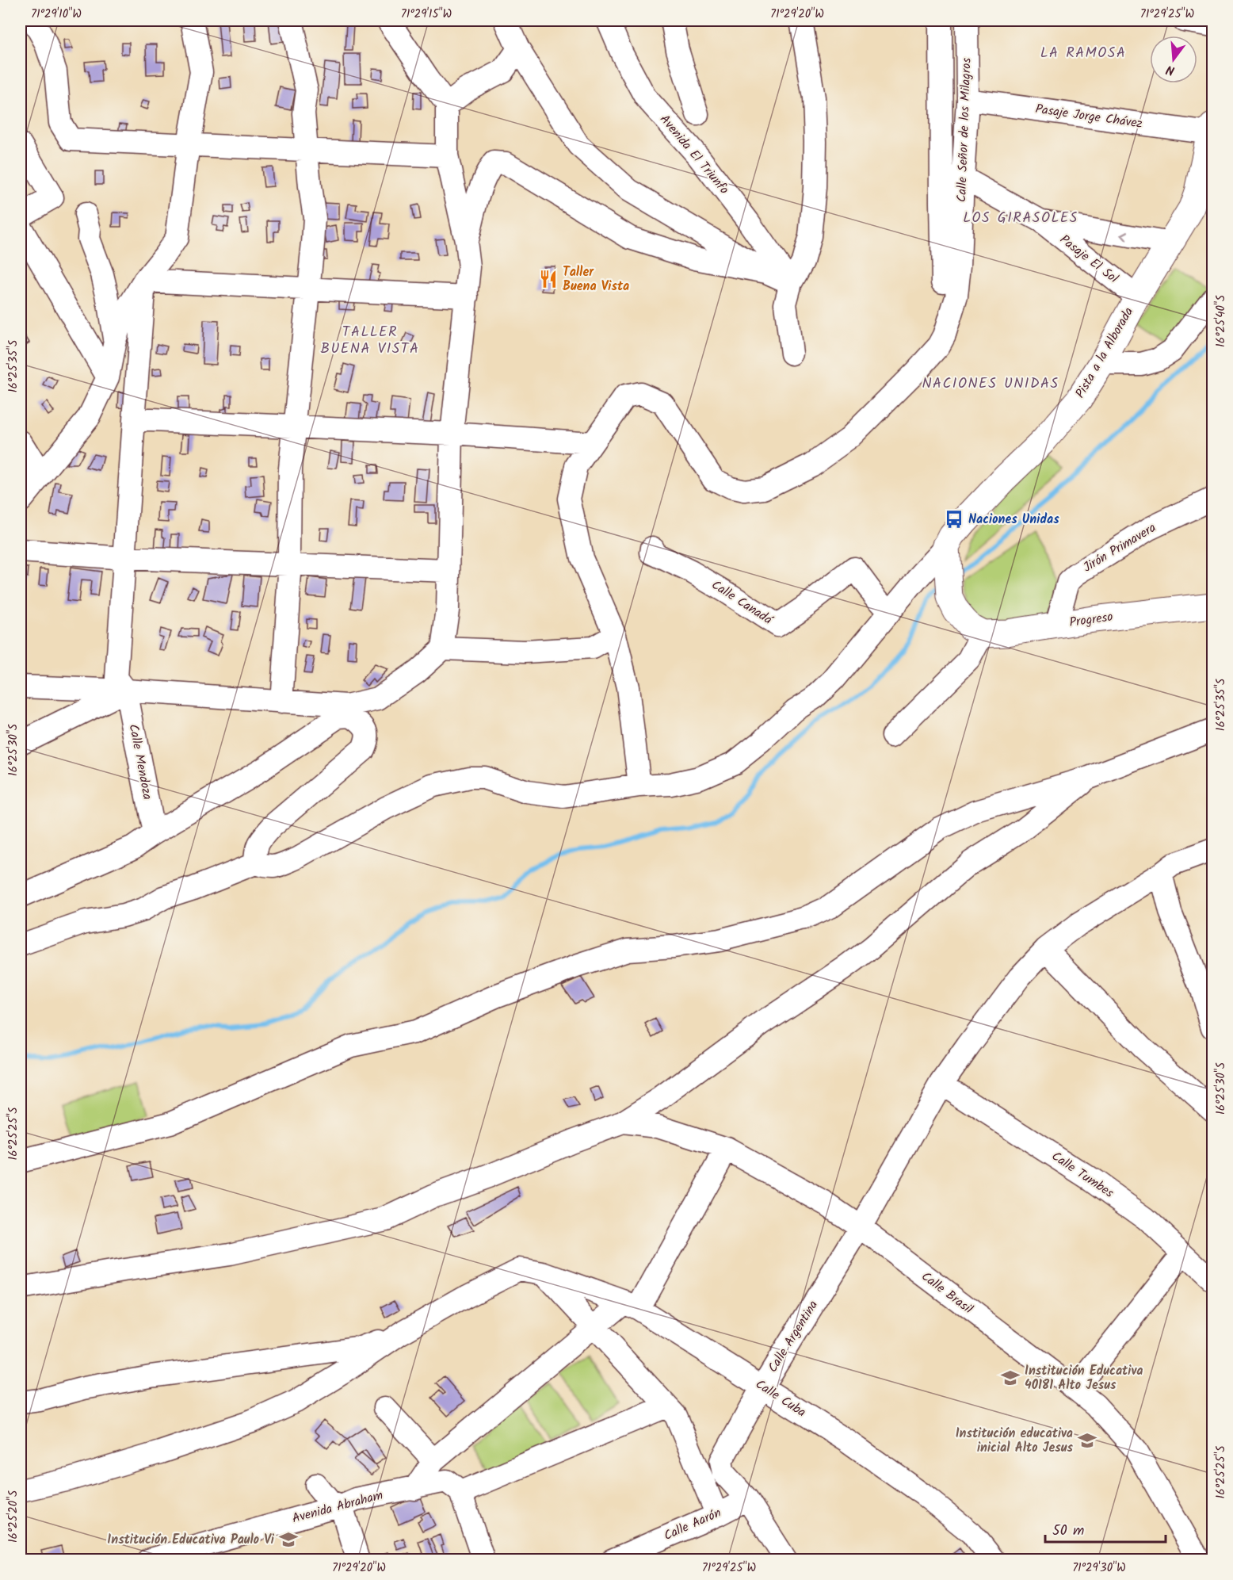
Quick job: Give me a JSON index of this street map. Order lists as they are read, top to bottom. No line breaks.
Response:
{"streets":{"main road":["Pista a la Alborada","Progreso"],"street":["Pasaje Jorge Chávez","Calle Señor de los Milagros","Avenida El Triunfo","Pasaje El Sol","Jirón Primavera","Calle Canadá","Calle Mendoza","Calle Tumbes","Calle Brasil","Calle Argentina","Calle Cuba","Avenida Abraham","Calle Aarón"]},"crossings":[["Pasaje Jorge Chávez","Calle Señor de los Milagros"],["Pasaje Jorge Chávez","Pista a la Alborada"],["Calle Señor de los Milagros","Pasaje El Sol"],["Pasaje El Sol","Pista a la Alborada"],["Jirón Primavera","Progreso"],["Calle Tumbes","Calle Argentina"],["Calle Brasil","Calle Argentina"],["Calle Argentina","Calle Cuba"],["Calle Argentina","Calle Aarón"]],"one_way":["Pasaje El Sol"],"districts":["LA RAMOSA","LOS GIRASOLES","TALLER BUENA VISTA","NACIONES UNIDAS"],"places":{"restaurant":["Taller Buena Vista"],"bus stop":["Naciones Unidas"],"school or university":["Institución Educativa 40181 Alto Jesus","Institución educativa inicial Alto Jesus","Institución Educativa Paulo Vi"]},"scale_bar":"50 m","north":"bottom","coordinates":["71°29'10\"W","71°29'15\"W","71°29'20\"W","71°29'25\"W","16°25'40\"S","16°25'35\"S","16°25'30\"S","16°25'25\"S","16°25'20\"S","71°29'30\"W"]}
